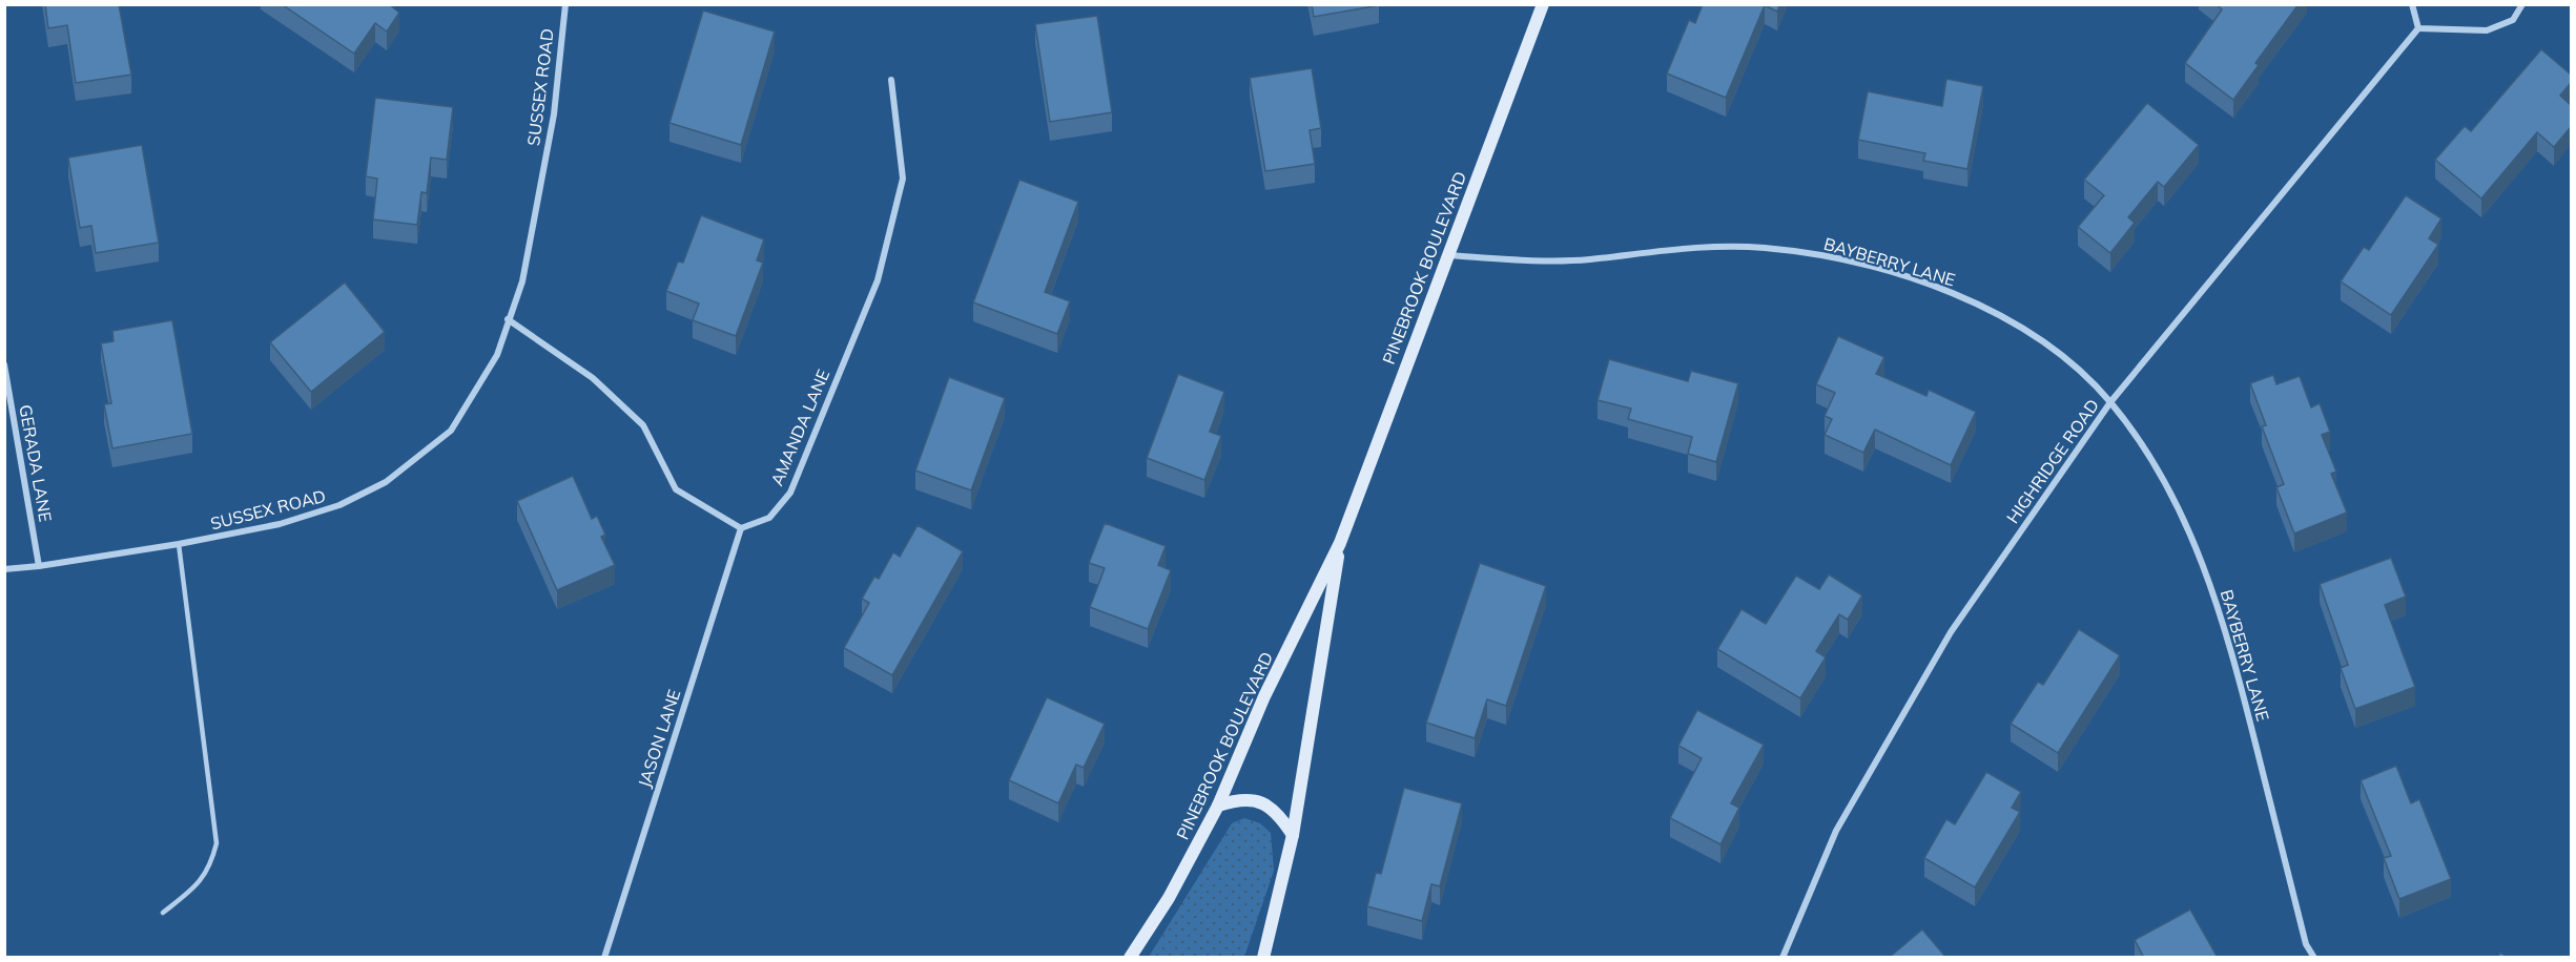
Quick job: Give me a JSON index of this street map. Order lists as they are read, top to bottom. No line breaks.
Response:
{"streets":{"street":["SUSSEX ROAD","BAYBERRY LANE","PINEBROOK BOULEVARD","AMANDA LANE","HIGHRIDGE ROAD","GERADA LANE","JASON LANE"]},"crossings":[["SUSSEX ROAD","GERADA LANE"],["BAYBERRY LANE","PINEBROOK BOULEVARD"],["BAYBERRY LANE","HIGHRIDGE ROAD"],["AMANDA LANE","JASON LANE"]]}
